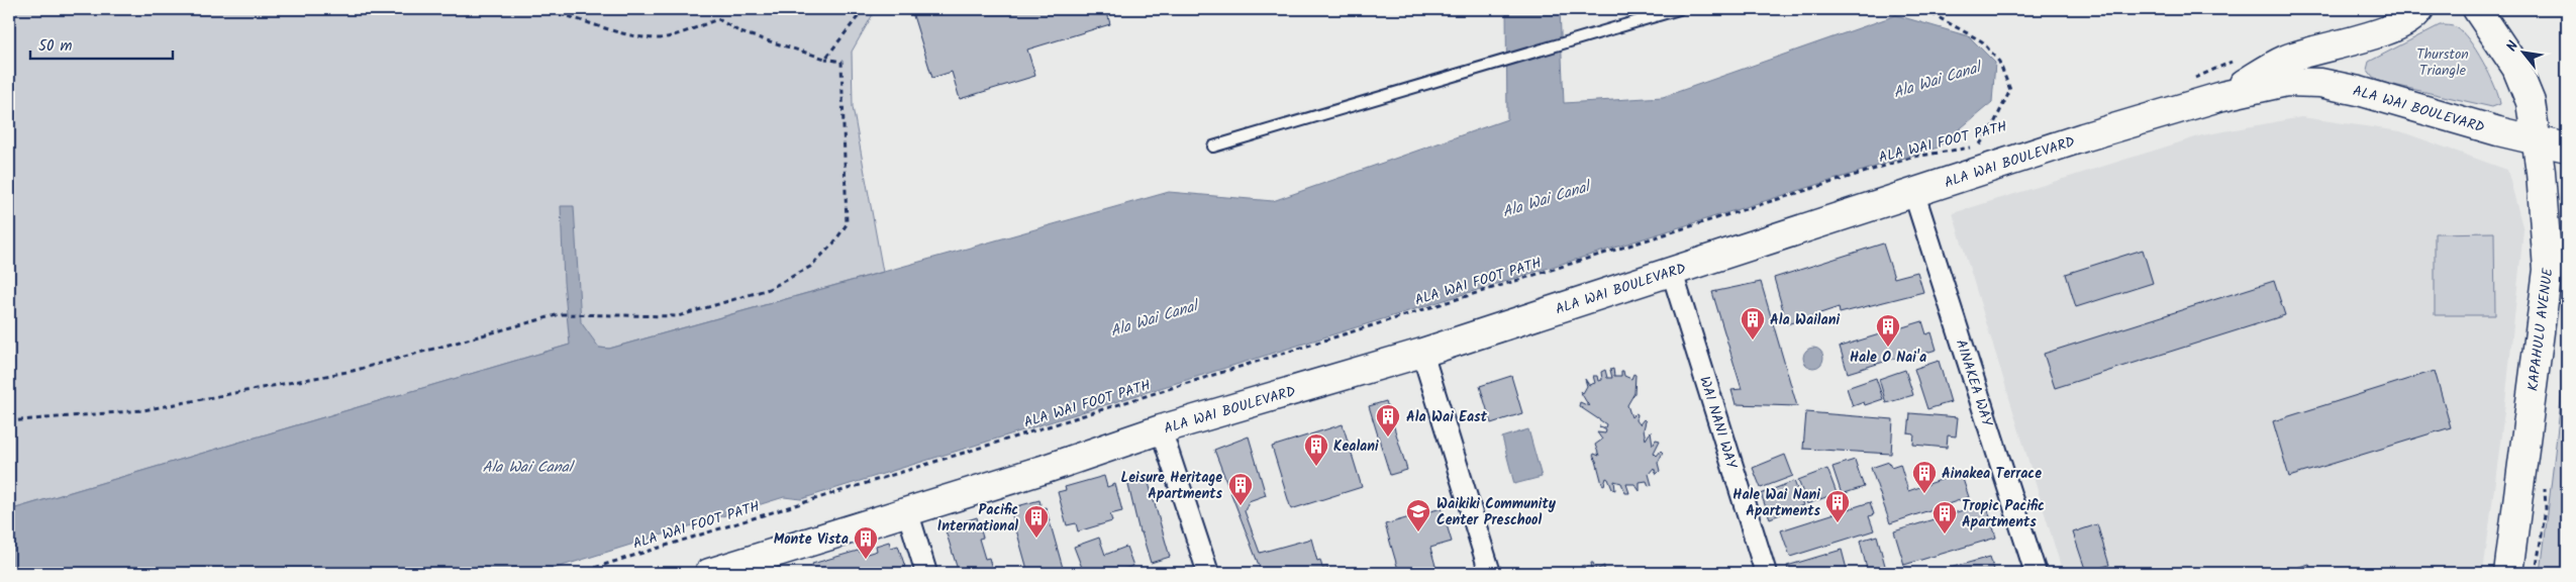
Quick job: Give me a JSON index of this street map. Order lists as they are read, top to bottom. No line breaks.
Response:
{"streets":{"main road":["ALA WAI BOULEVARD","KAPAHULU AVENUE"],"street":["AINAKEA WAY","WAI NANI WAY"],"path":["ALA WAI FOOT PATH"]},"crossings":[["ALA WAI BOULEVARD","KAPAHULU AVENUE"],["ALA WAI BOULEVARD","AINAKEA WAY"],["ALA WAI BOULEVARD","WAI NANI WAY"]],"water":["Ala Wai Canal"],"parks":["Thurston Triangle"],"places":{"building":["Ala Wailani","Hale O Nai'a","Ala Wai East","Kealani","Ainakea Terrace","Leisure Heritage Apartments","Hale Wai Nani Apartments","Tropic Pacific Apartments","Pacific International","Monte Vista"],"school or university":["Waikiki Community Center Preschool"]},"scale_bar":"50 m","north":"top left"}
